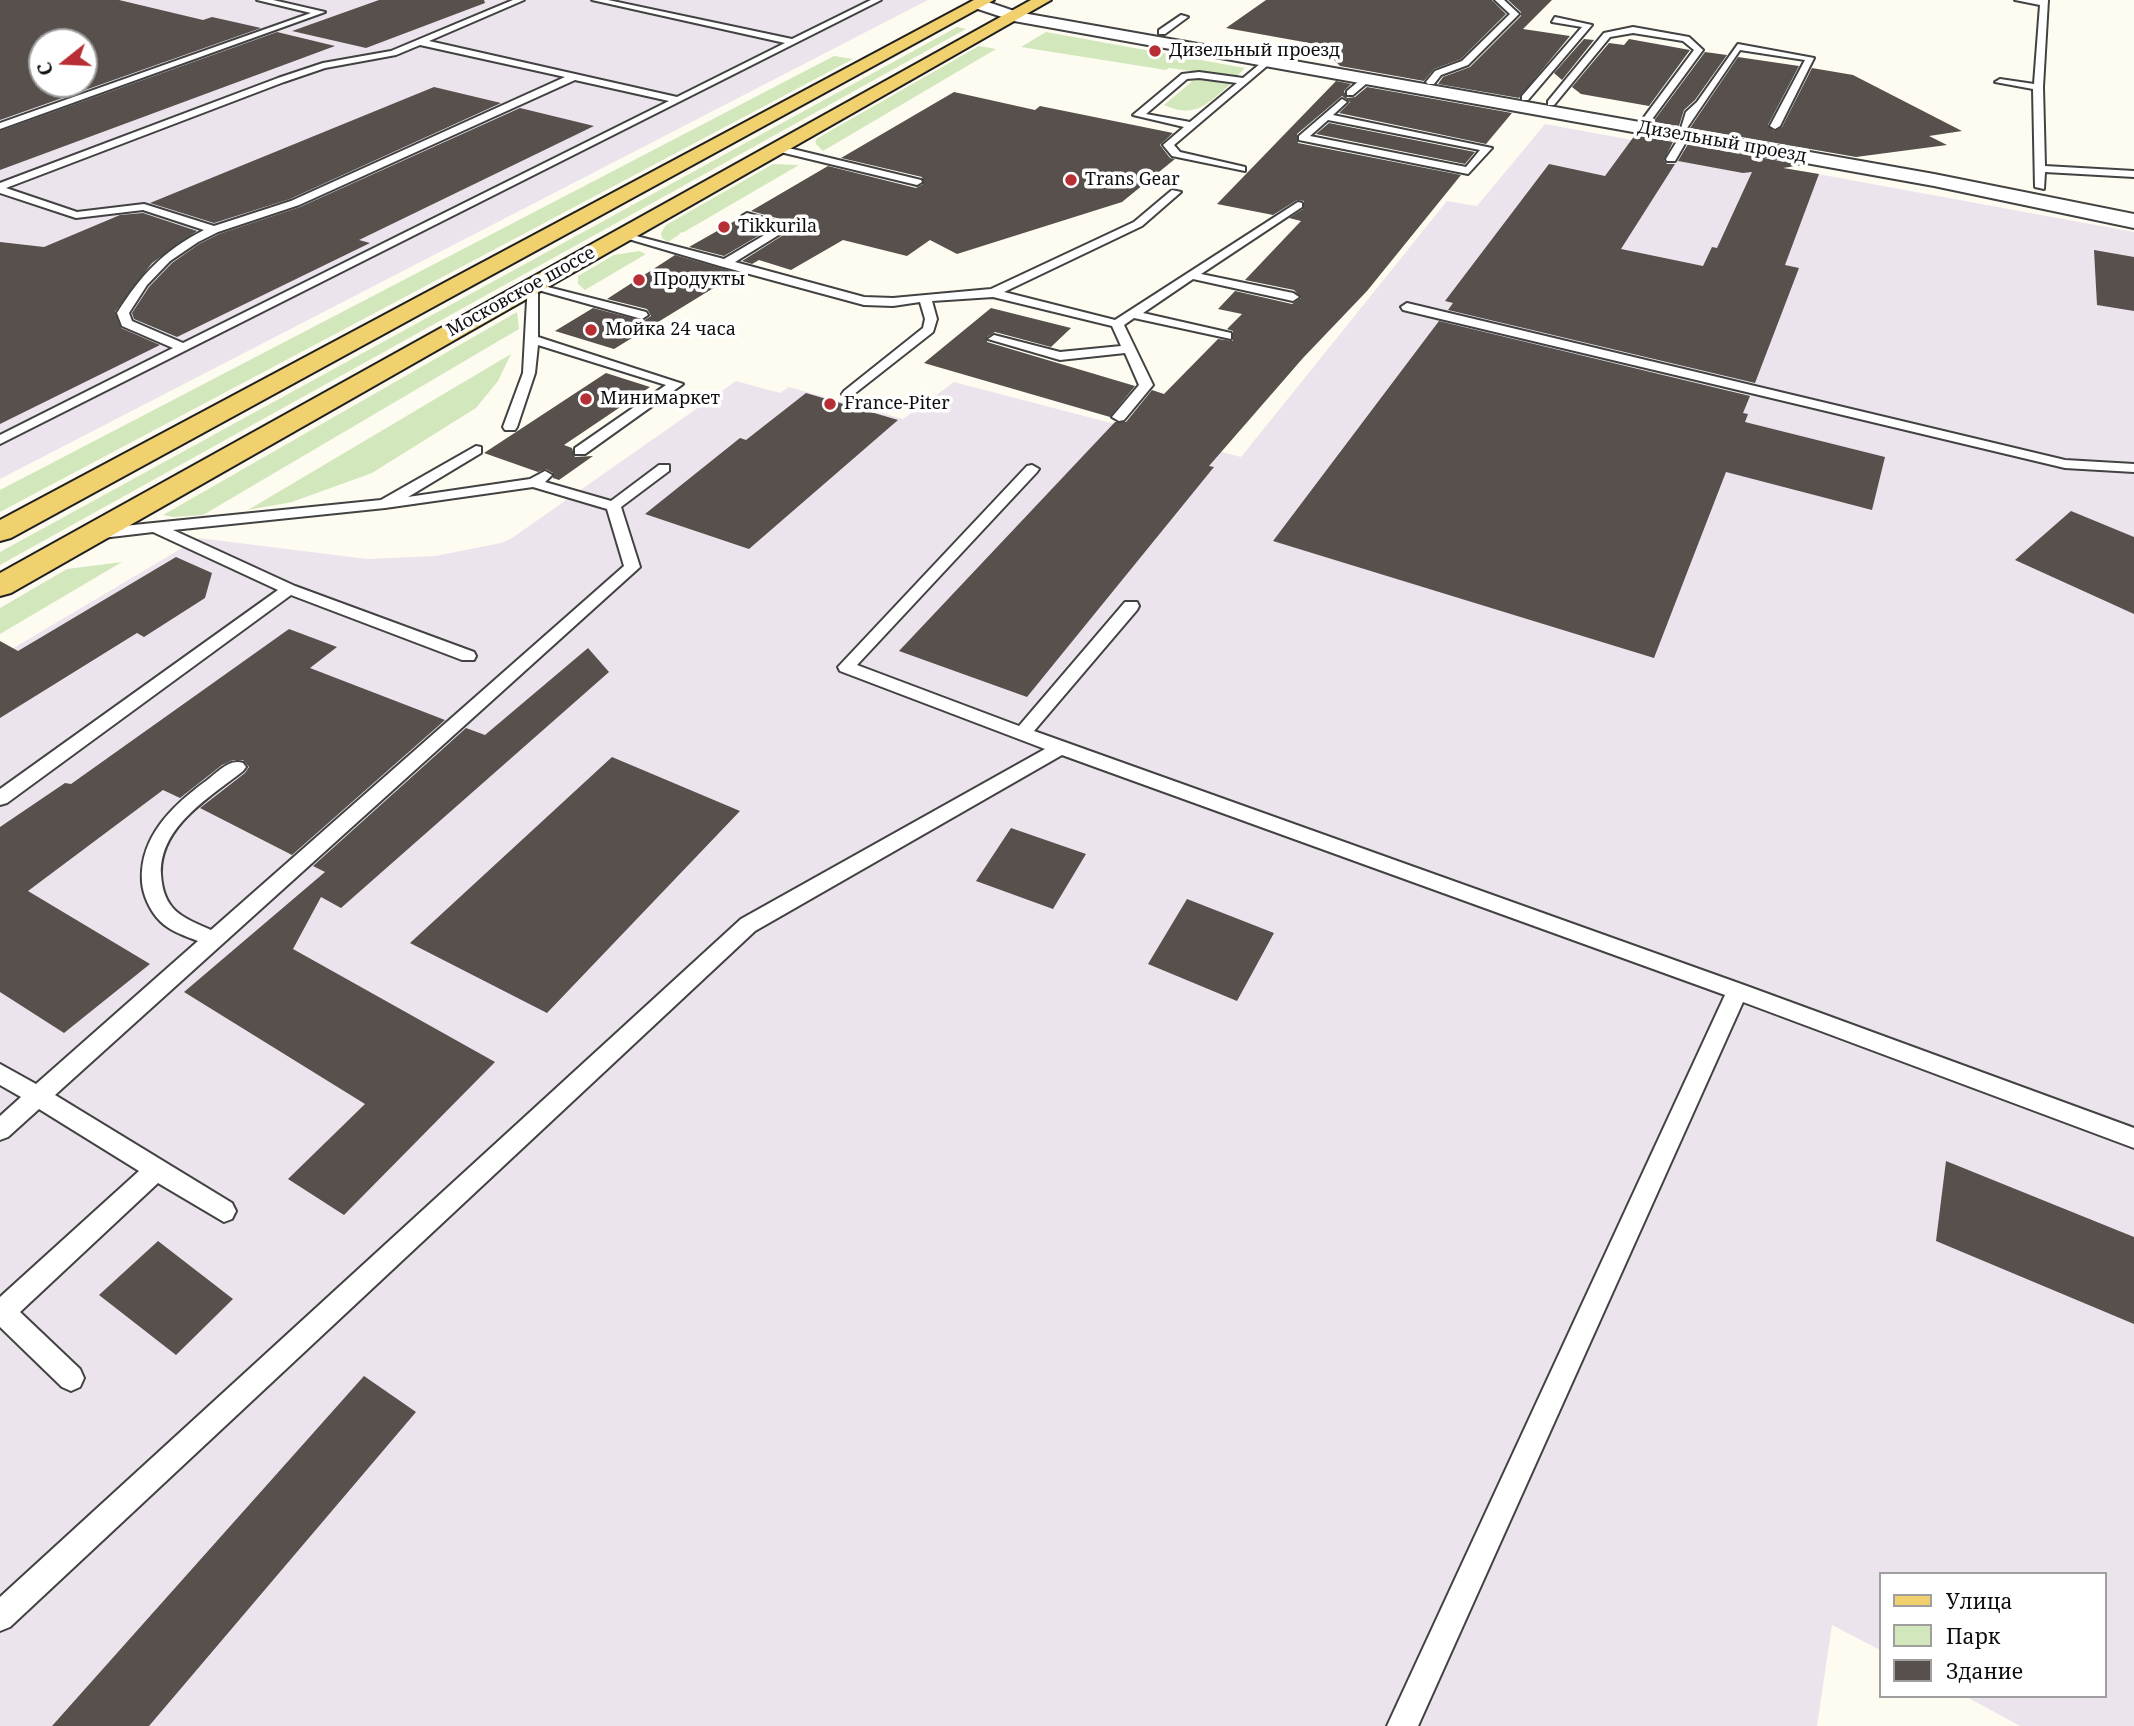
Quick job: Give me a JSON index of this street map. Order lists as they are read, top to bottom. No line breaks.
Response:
{"streets":{"main road":["Московское шоссе"],"street":["Дизельный проезд"]},"crossings":[["Дизельный проезд","Московское шоссе"]],"places":["Дизельный проезд","Trans Gear","Tikkurila","Продукты","Мойка 24 часа","Минимаркет","France-Piter"],"legend":["Улица","Парк","Здание"],"north":"left"}
